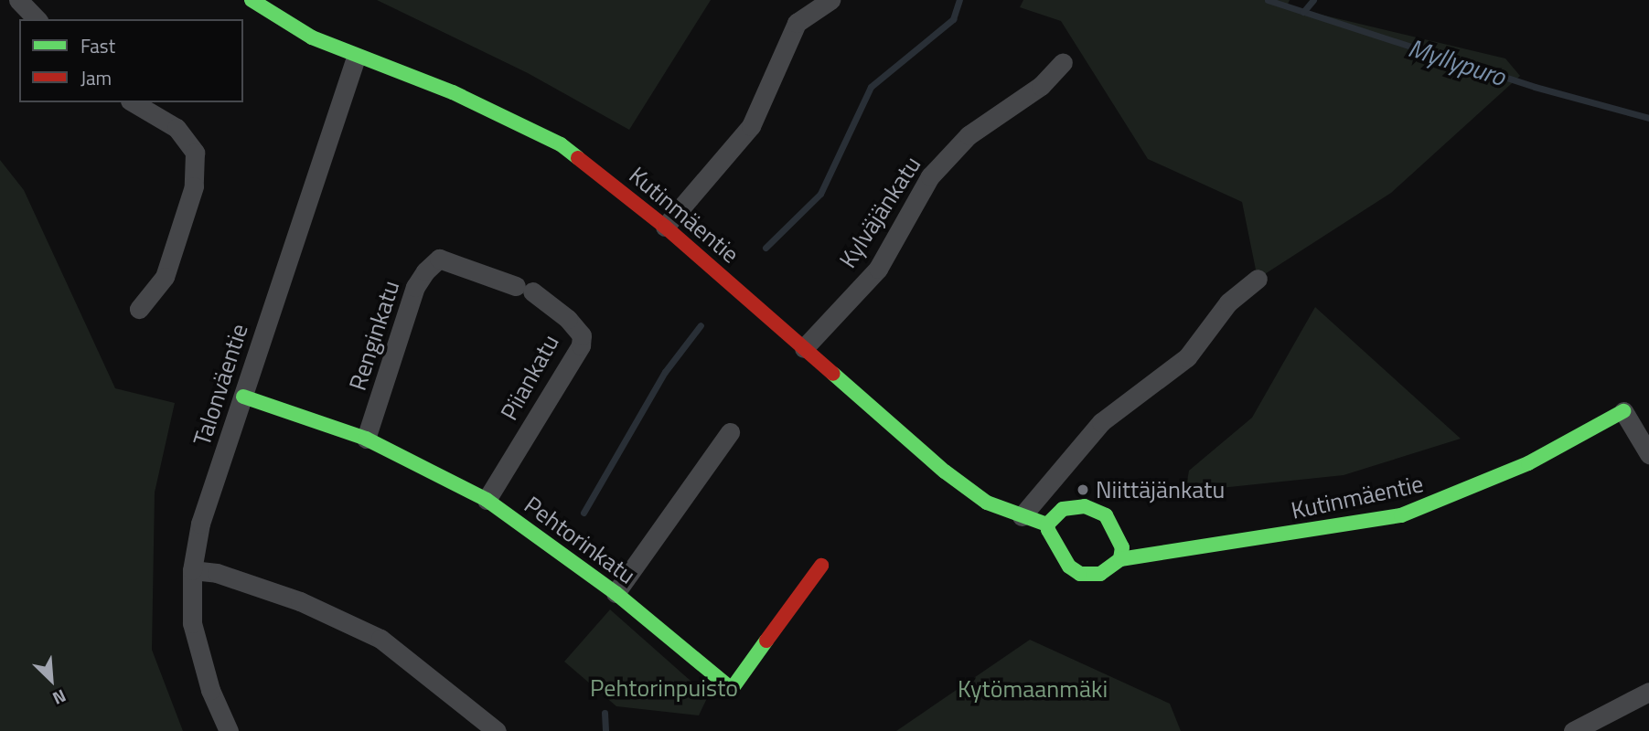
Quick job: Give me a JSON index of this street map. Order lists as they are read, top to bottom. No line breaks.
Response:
{"streets":{"street":["Kylväjänkatu","Kutinmäentie","Renginkatu","Piiankatu","Talonväentie","Pehtorinkatu"]},"crossings":[["Kylväjänkatu","Kutinmäentie"],["Kutinmäentie","Talonväentie"],["Renginkatu","Piiankatu"],["Renginkatu","Pehtorinkatu"],["Piiankatu","Pehtorinkatu"],["Talonväentie","Pehtorinkatu"]],"water":["Myllypuro"],"parks":["Pehtorinpuisto","Kytömaanmäki"],"places":["Niittäjänkatu"],"legend":["Fast","Jam"],"north":"bottom right"}
